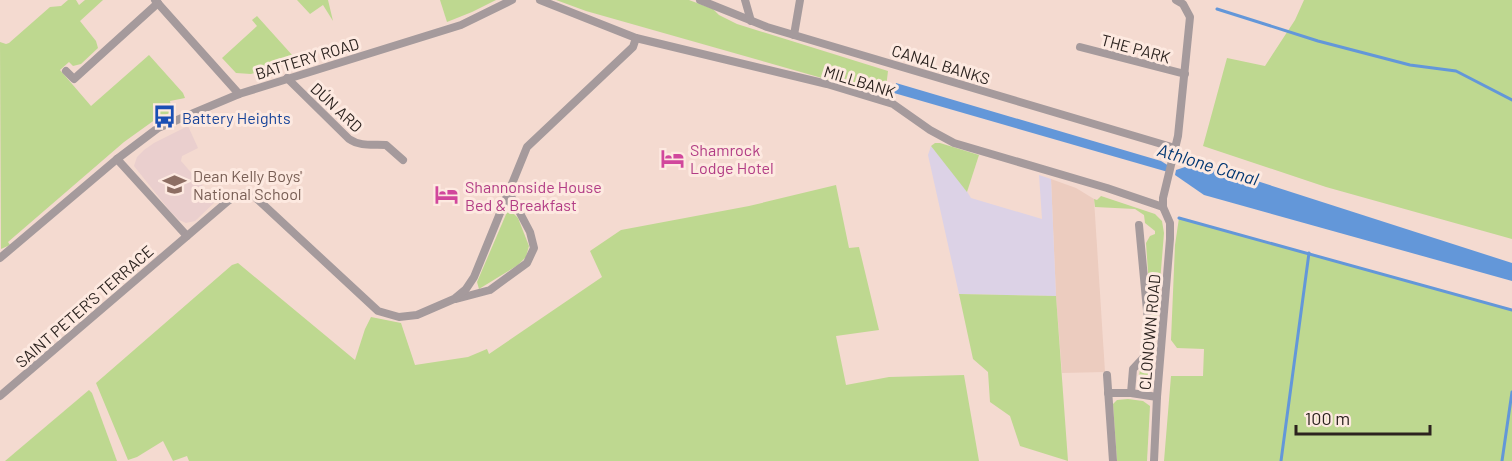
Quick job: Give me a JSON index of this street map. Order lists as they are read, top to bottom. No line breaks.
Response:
{"streets":{"street":["THE PARK","BATTERY ROAD","CANAL BANKS","MILLBANK","DÚN ARD","SAINT PETER'S TERRACE","CLONOWN ROAD"]},"crossings":[["BATTERY ROAD","DÚN ARD"],["MILLBANK","CLONOWN ROAD"]],"water":["Athlone Canal"],"places":{"bus stop":["Battery Heights"],"hotel":["Shamrock Lodge Hotel","Shannonside House Bed & Breakfast"],"school or university":["Dean Kelly Boys' National School"]},"scale_bar":"100 m"}
